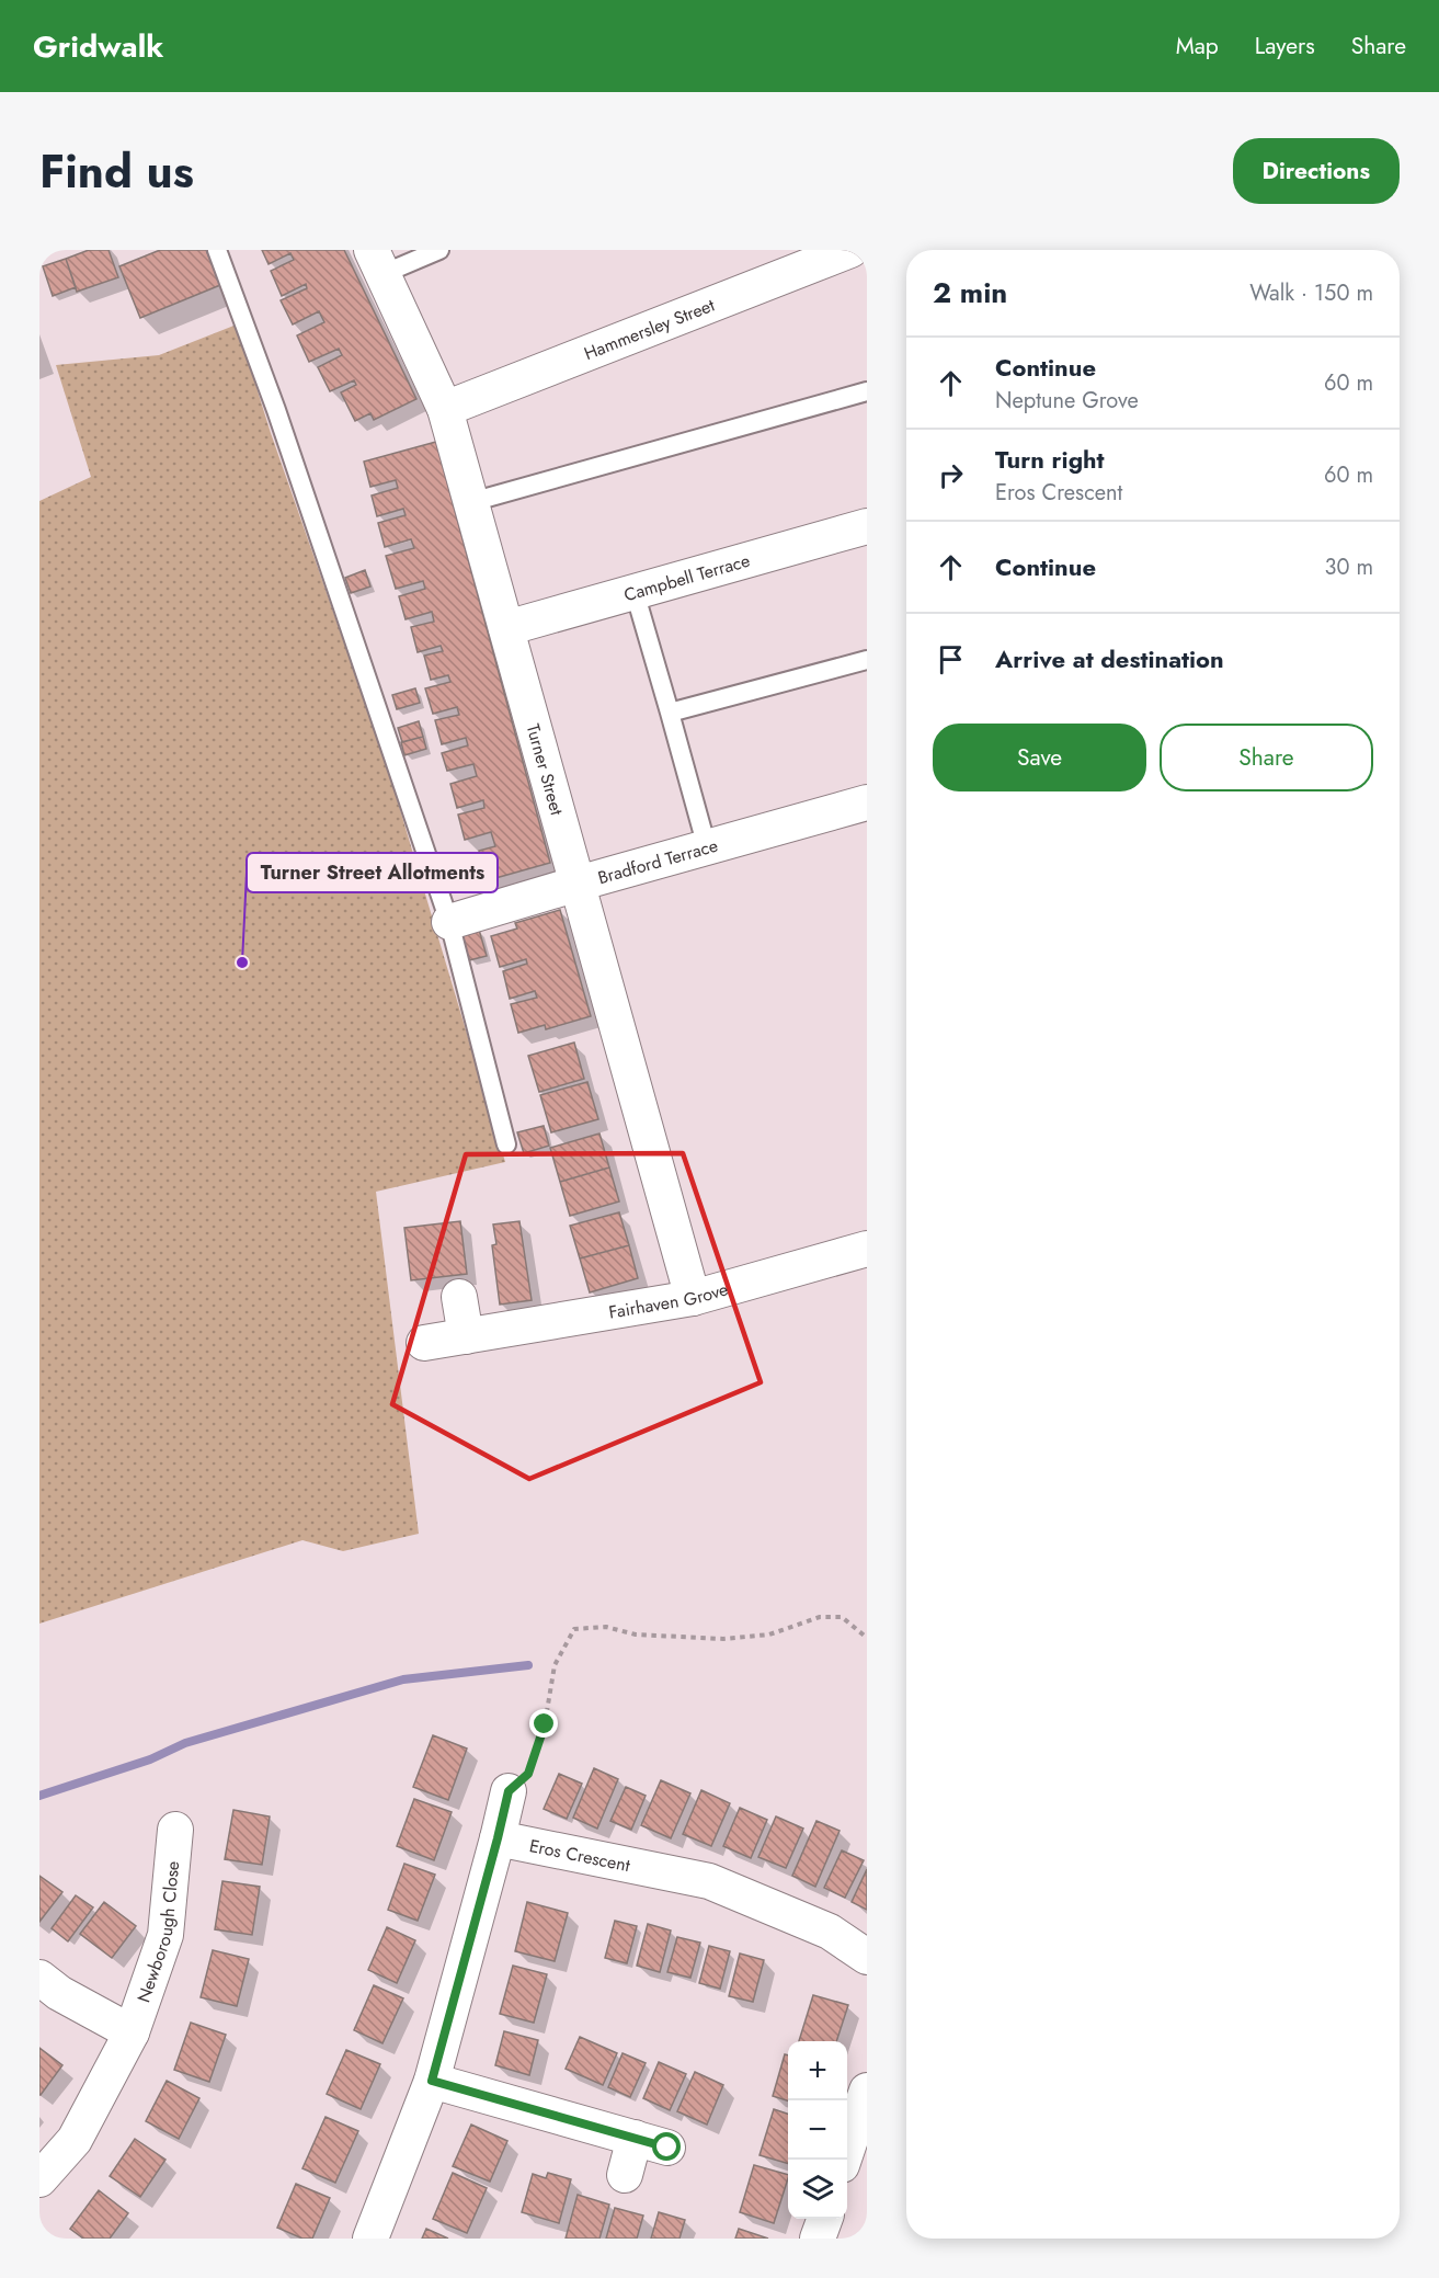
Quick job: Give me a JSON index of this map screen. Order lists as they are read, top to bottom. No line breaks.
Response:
{"streets":{"street":["Hammersley Street","Campbell Terrace","Turner Street","Bradford Terrace","Fairhaven Grove","Eros Crescent","Newborough Close"]},"crossings":[["Hammersley Street","Turner Street"],["Campbell Terrace","Turner Street"],["Turner Street","Bradford Terrace"],["Turner Street","Fairhaven Grove"]],"places":["Turner Street Allotments"],"page":{"header":"Gridwalk","nav":["Map","Layers","Share"],"title":"Find us","buttons":["Directions",["Save","Share"]],"heading":["2 min","Walk · 150 m"],"list":[["Continue","Neptune Grove","60 m"],["Turn right","Eros Crescent","60 m"],["Continue","30 m"],"Arrive at destination"],"map_buttons":["+","−"]}}
